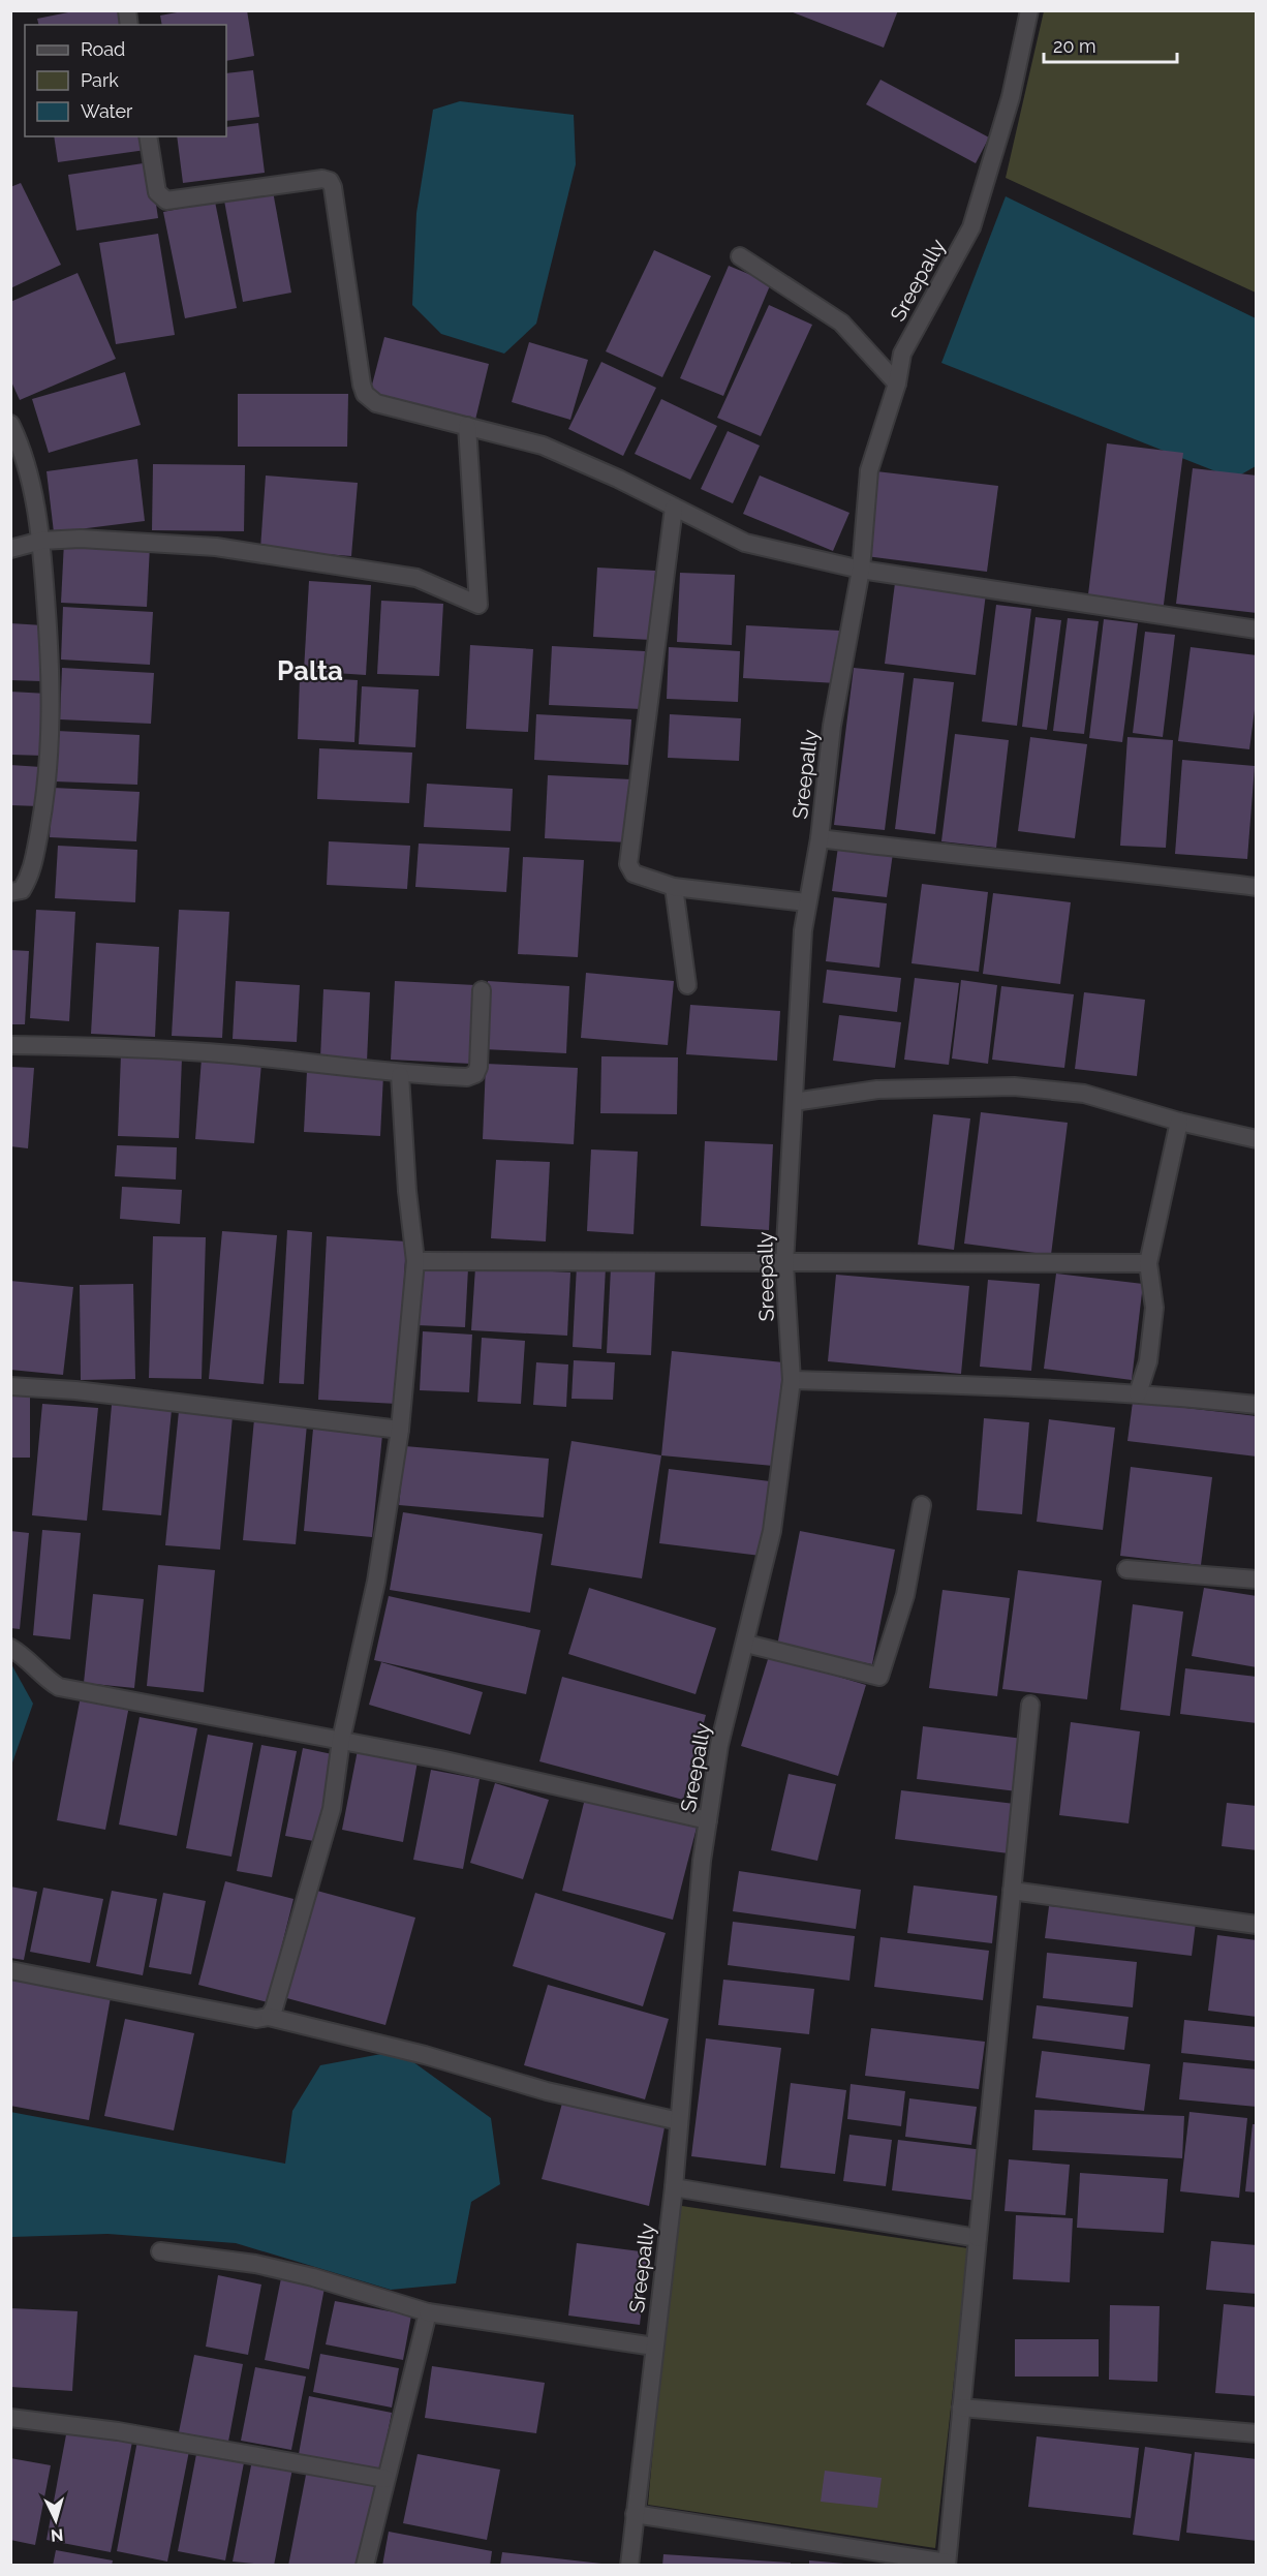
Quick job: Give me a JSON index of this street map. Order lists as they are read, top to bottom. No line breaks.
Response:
{"streets":{"street":["Sreepally"]},"districts":["Palta"],"legend":["Road","Park","Water"],"scale_bar":"20 m","north":"bottom"}
